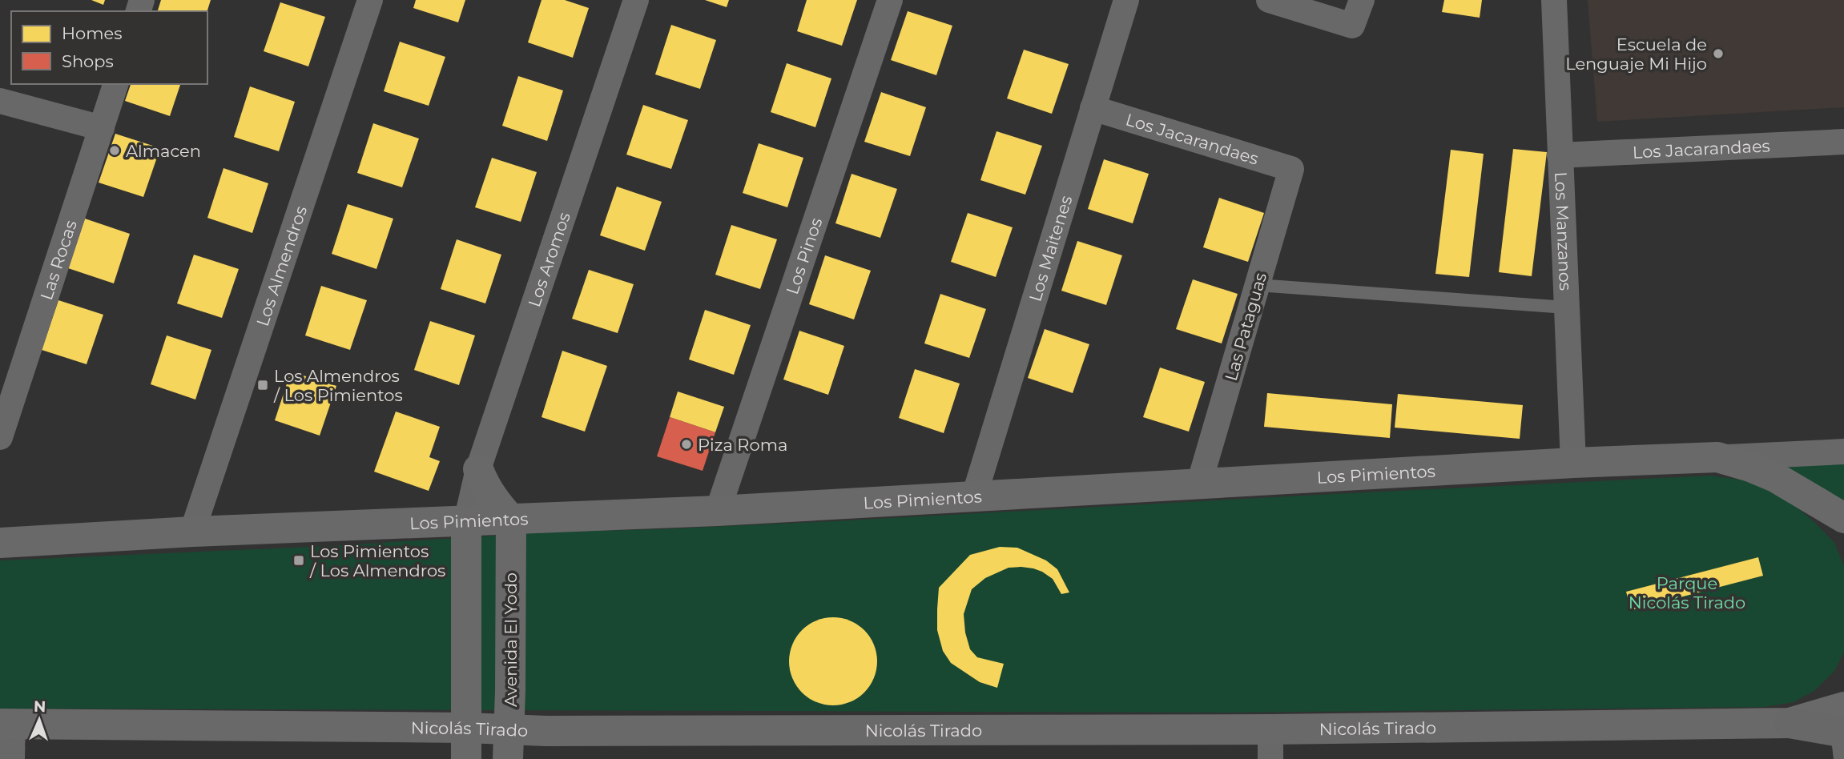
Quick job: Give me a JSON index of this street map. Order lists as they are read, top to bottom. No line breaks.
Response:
{"streets":{"main road":["Los Pimientos","Avenida El Yodo","Nicolás Tirado"],"street":["Los Jacarandaes","Los Manzanos","Los Maitenes","Los Pinos","Las Rocas","Los Aromos","Los Almendros","Las Pataguas"]},"crossings":[["Los Jacarandaes","Los Manzanos"],["Los Jacarandaes","Los Maitenes"],["Los Jacarandaes","Las Pataguas"],["Los Manzanos","Los Pimientos"],["Los Maitenes","Los Pimientos"],["Los Pinos","Los Pimientos"],["Los Aromos","Los Pimientos"],["Los Almendros","Los Pimientos"],["Las Pataguas","Los Pimientos"],["Los Pimientos","Avenida El Yodo"],["Avenida El Yodo","Nicolás Tirado"]],"parks":["Parque Nicolás Tirado"],"places":{"other":["Escuela de Lenguaje Mi Hijo","Almacen","Piza Roma"],"transit":["Los Almendros / Los Pimientos","Los Pimientos / Los Almendros"]},"legend":["Homes","Shops"],"north":"top"}
